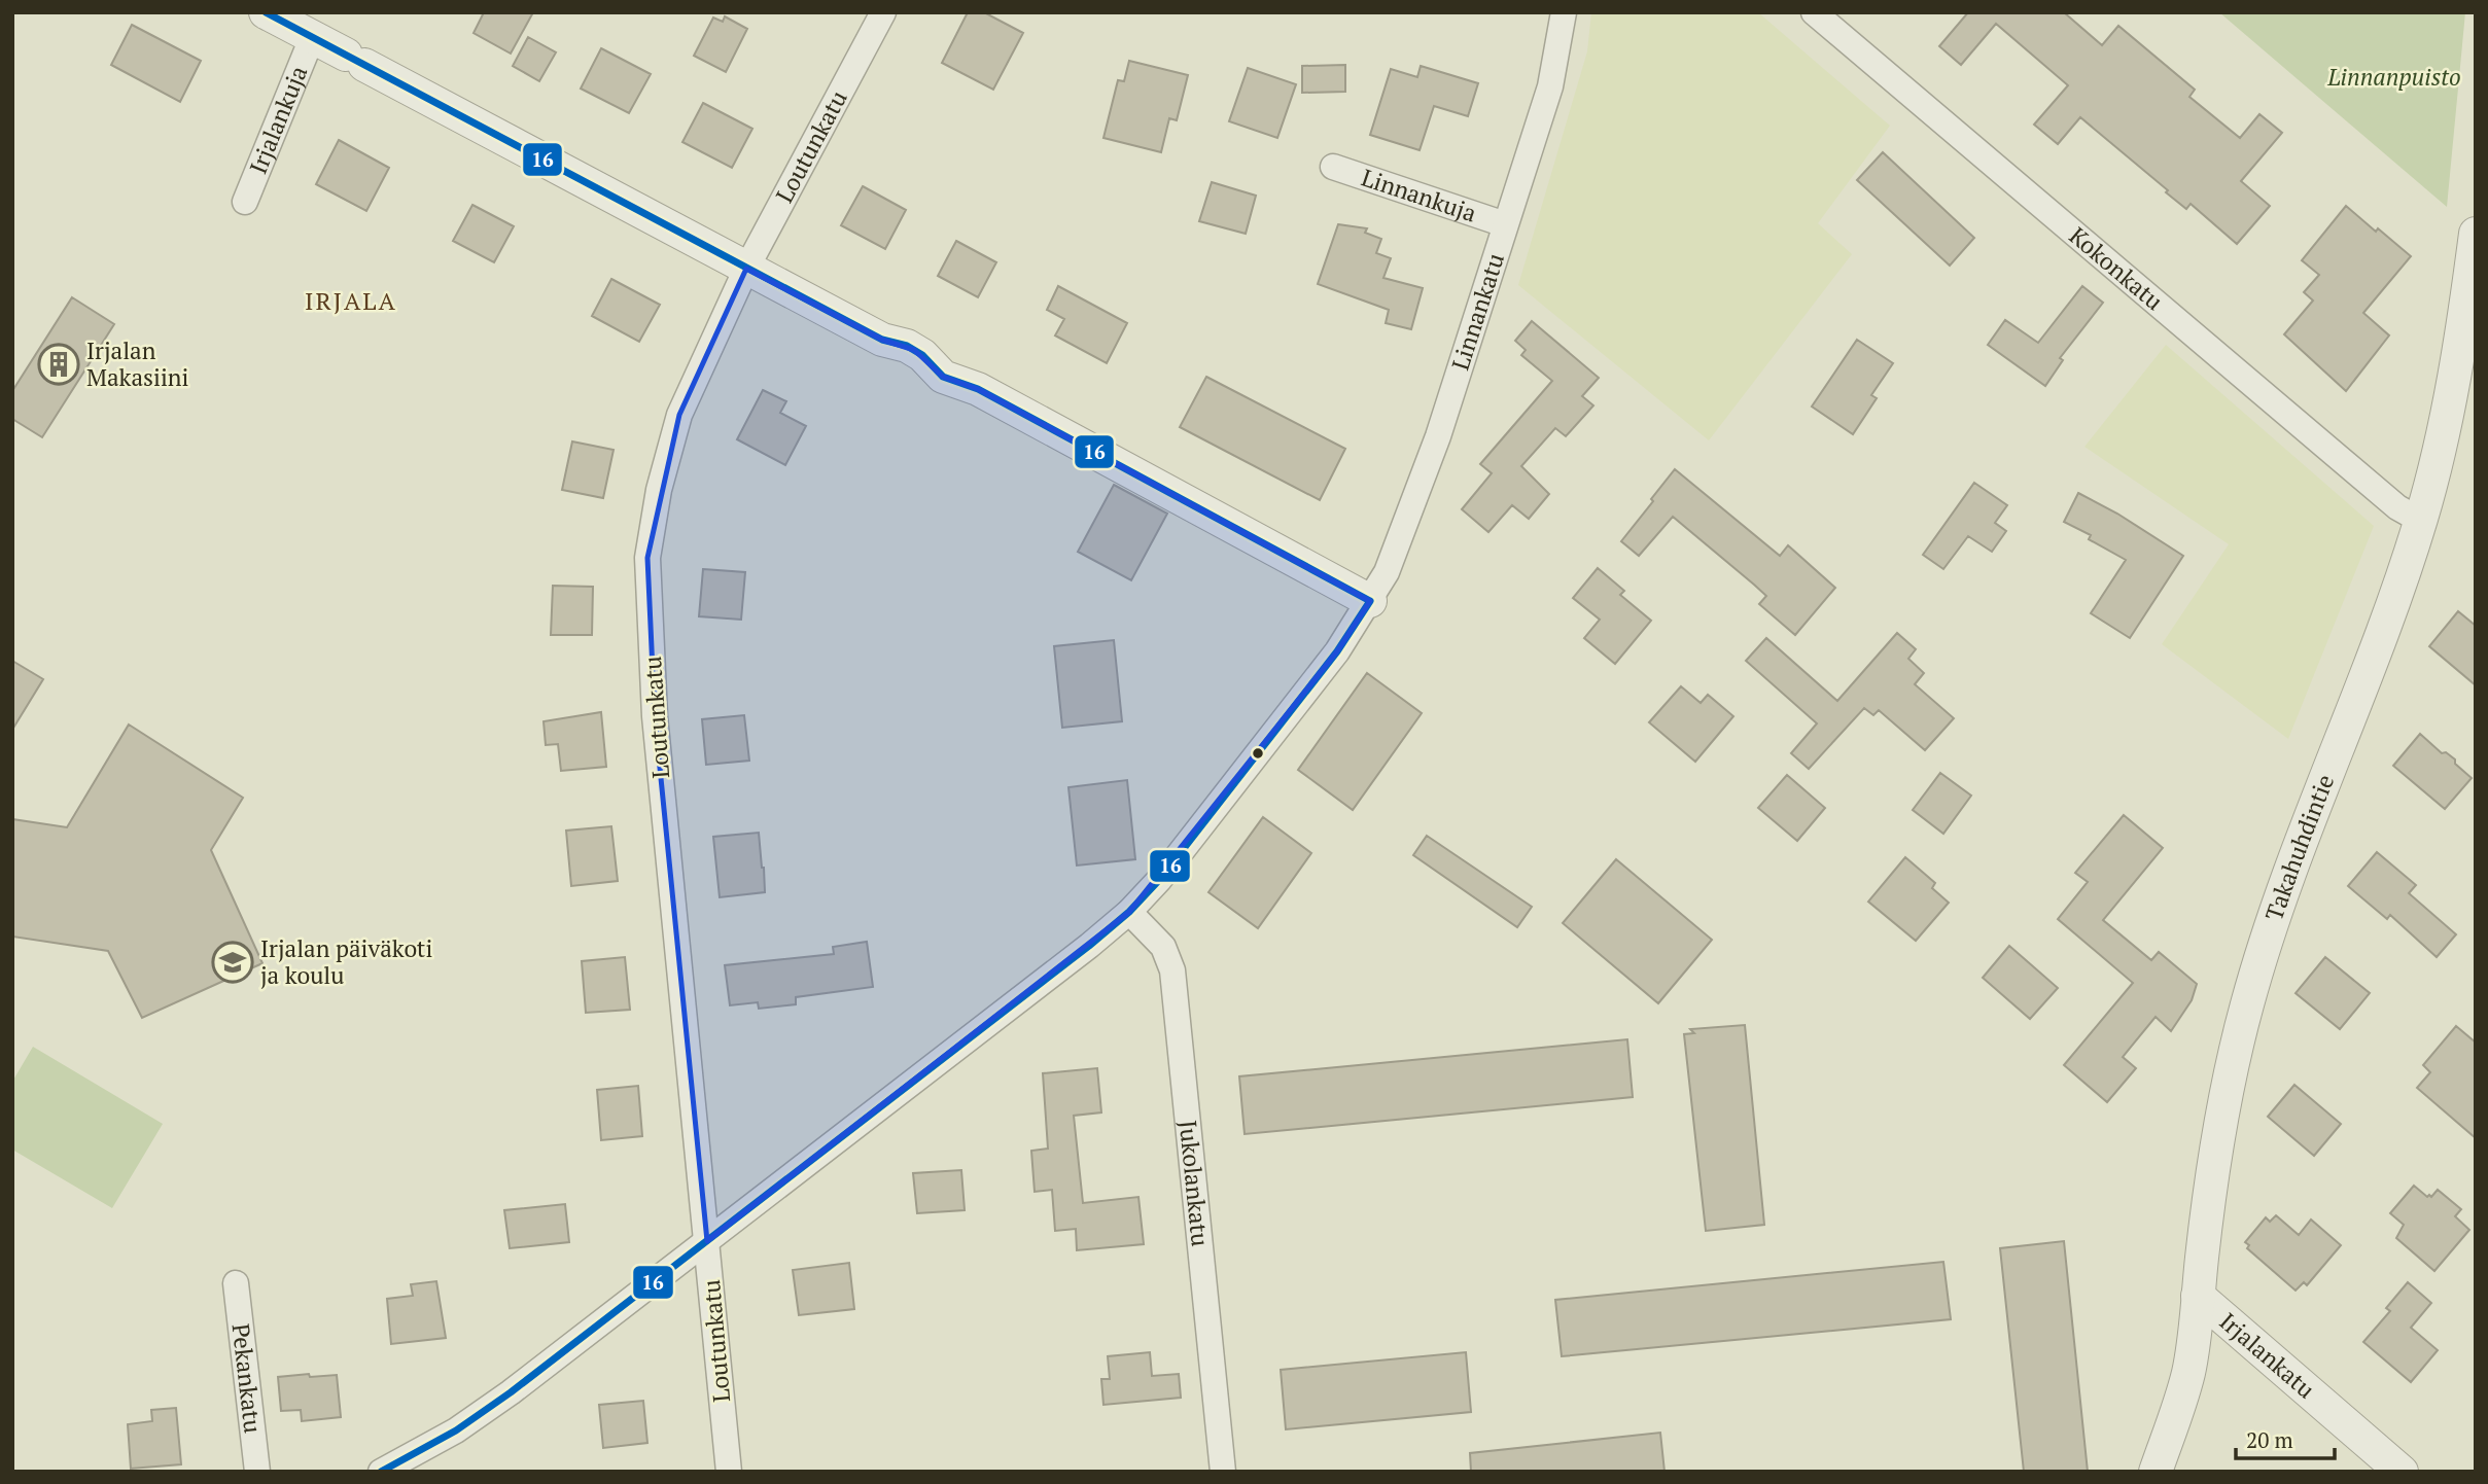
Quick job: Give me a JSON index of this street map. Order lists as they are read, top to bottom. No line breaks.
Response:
{"streets":{"street":["Irjalankuja","Loutunkatu","Linnankuja","Kokonkatu","Linnankatu","Takahuhdintie","Jukolankatu","Irjalankatu","Pekankatu"]},"crossings":[["Loutunkatu","Linnankatu"],["Linnankuja","Linnankatu"],["Kokonkatu","Takahuhdintie"],["Linnankatu","Jukolankatu"],["Takahuhdintie","Irjalankatu"]],"districts":["IRJALA"],"parks":["Linnanpuisto"],"places":{"building":["Irjalan Makasiini"],"school or university":["Irjalan päiväkoti ja koulu"]},"lines":["transit line 16"],"scale_bar":"20 m"}
